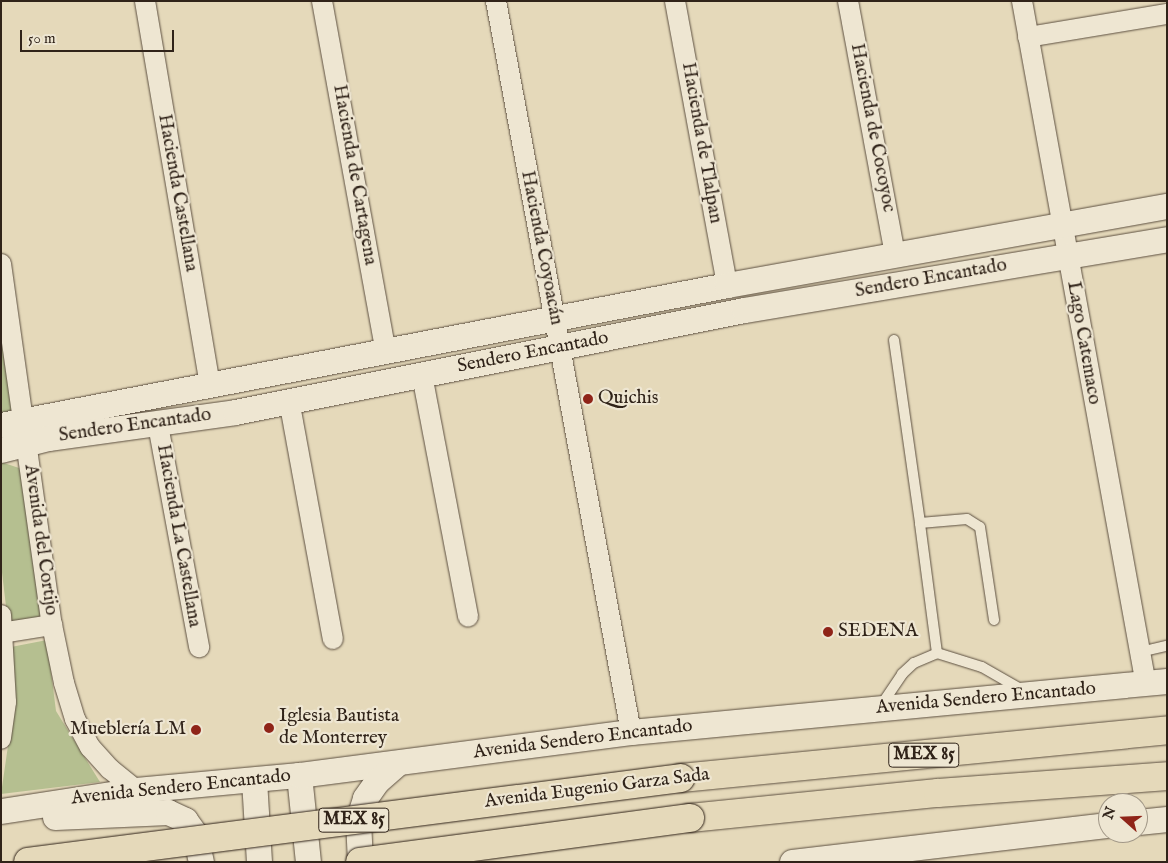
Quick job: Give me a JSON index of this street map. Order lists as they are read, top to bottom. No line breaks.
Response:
{"streets":{"highway":["MEX 85","Avenida Eugenio Garza Sada"],"street":["Hacienda de Cocoyoc","Hacienda de Tlalpan","Hacienda de Cartagena","Hacienda Castellana","Hacienda Coyoacán","Sendero Encantado","Lago Catemaco","Hacienda La Castellana","Avenida del Cortijo","Avenida Sendero Encantado"]},"crossings":[["Hacienda de Cocoyoc","Sendero Encantado"],["Hacienda de Tlalpan","Sendero Encantado"],["Hacienda de Cartagena","Sendero Encantado"],["Hacienda Castellana","Sendero Encantado"],["Hacienda Coyoacán","Sendero Encantado"],["Hacienda Coyoacán","Avenida Sendero Encantado"],["Sendero Encantado","Lago Catemaco"],["Sendero Encantado","Hacienda La Castellana"],["Sendero Encantado","Avenida del Cortijo"],["Lago Catemaco","Avenida Sendero Encantado"],["Avenida del Cortijo","Avenida Sendero Encantado"]],"places":["Quichis","SEDENA","Iglesia Bautista de Monterrey","Mueblería LM"],"scale_bar":"50 m","north":"left"}
